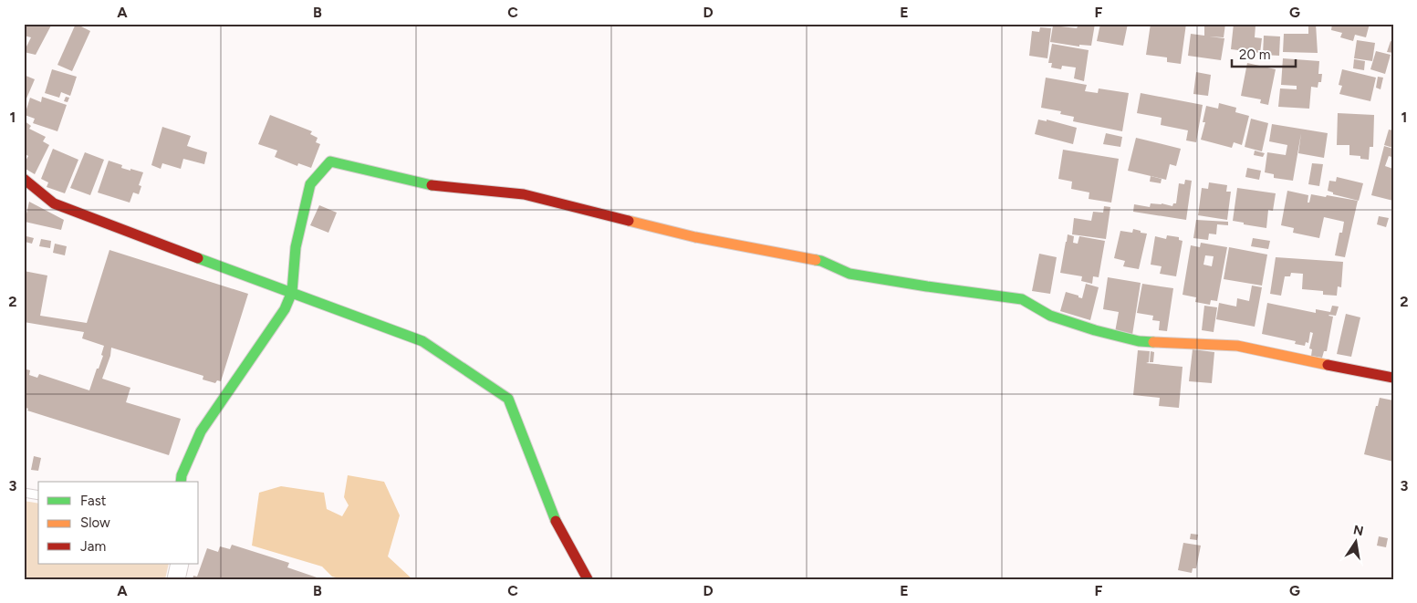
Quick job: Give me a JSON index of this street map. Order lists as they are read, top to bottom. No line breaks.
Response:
{"legend":["Fast","Slow","Jam"],"scale_bar":"20 m","north":"top","grid":{"columns":["A","B","C","D","E","F","G"],"rows":["1","2","3"]}}
